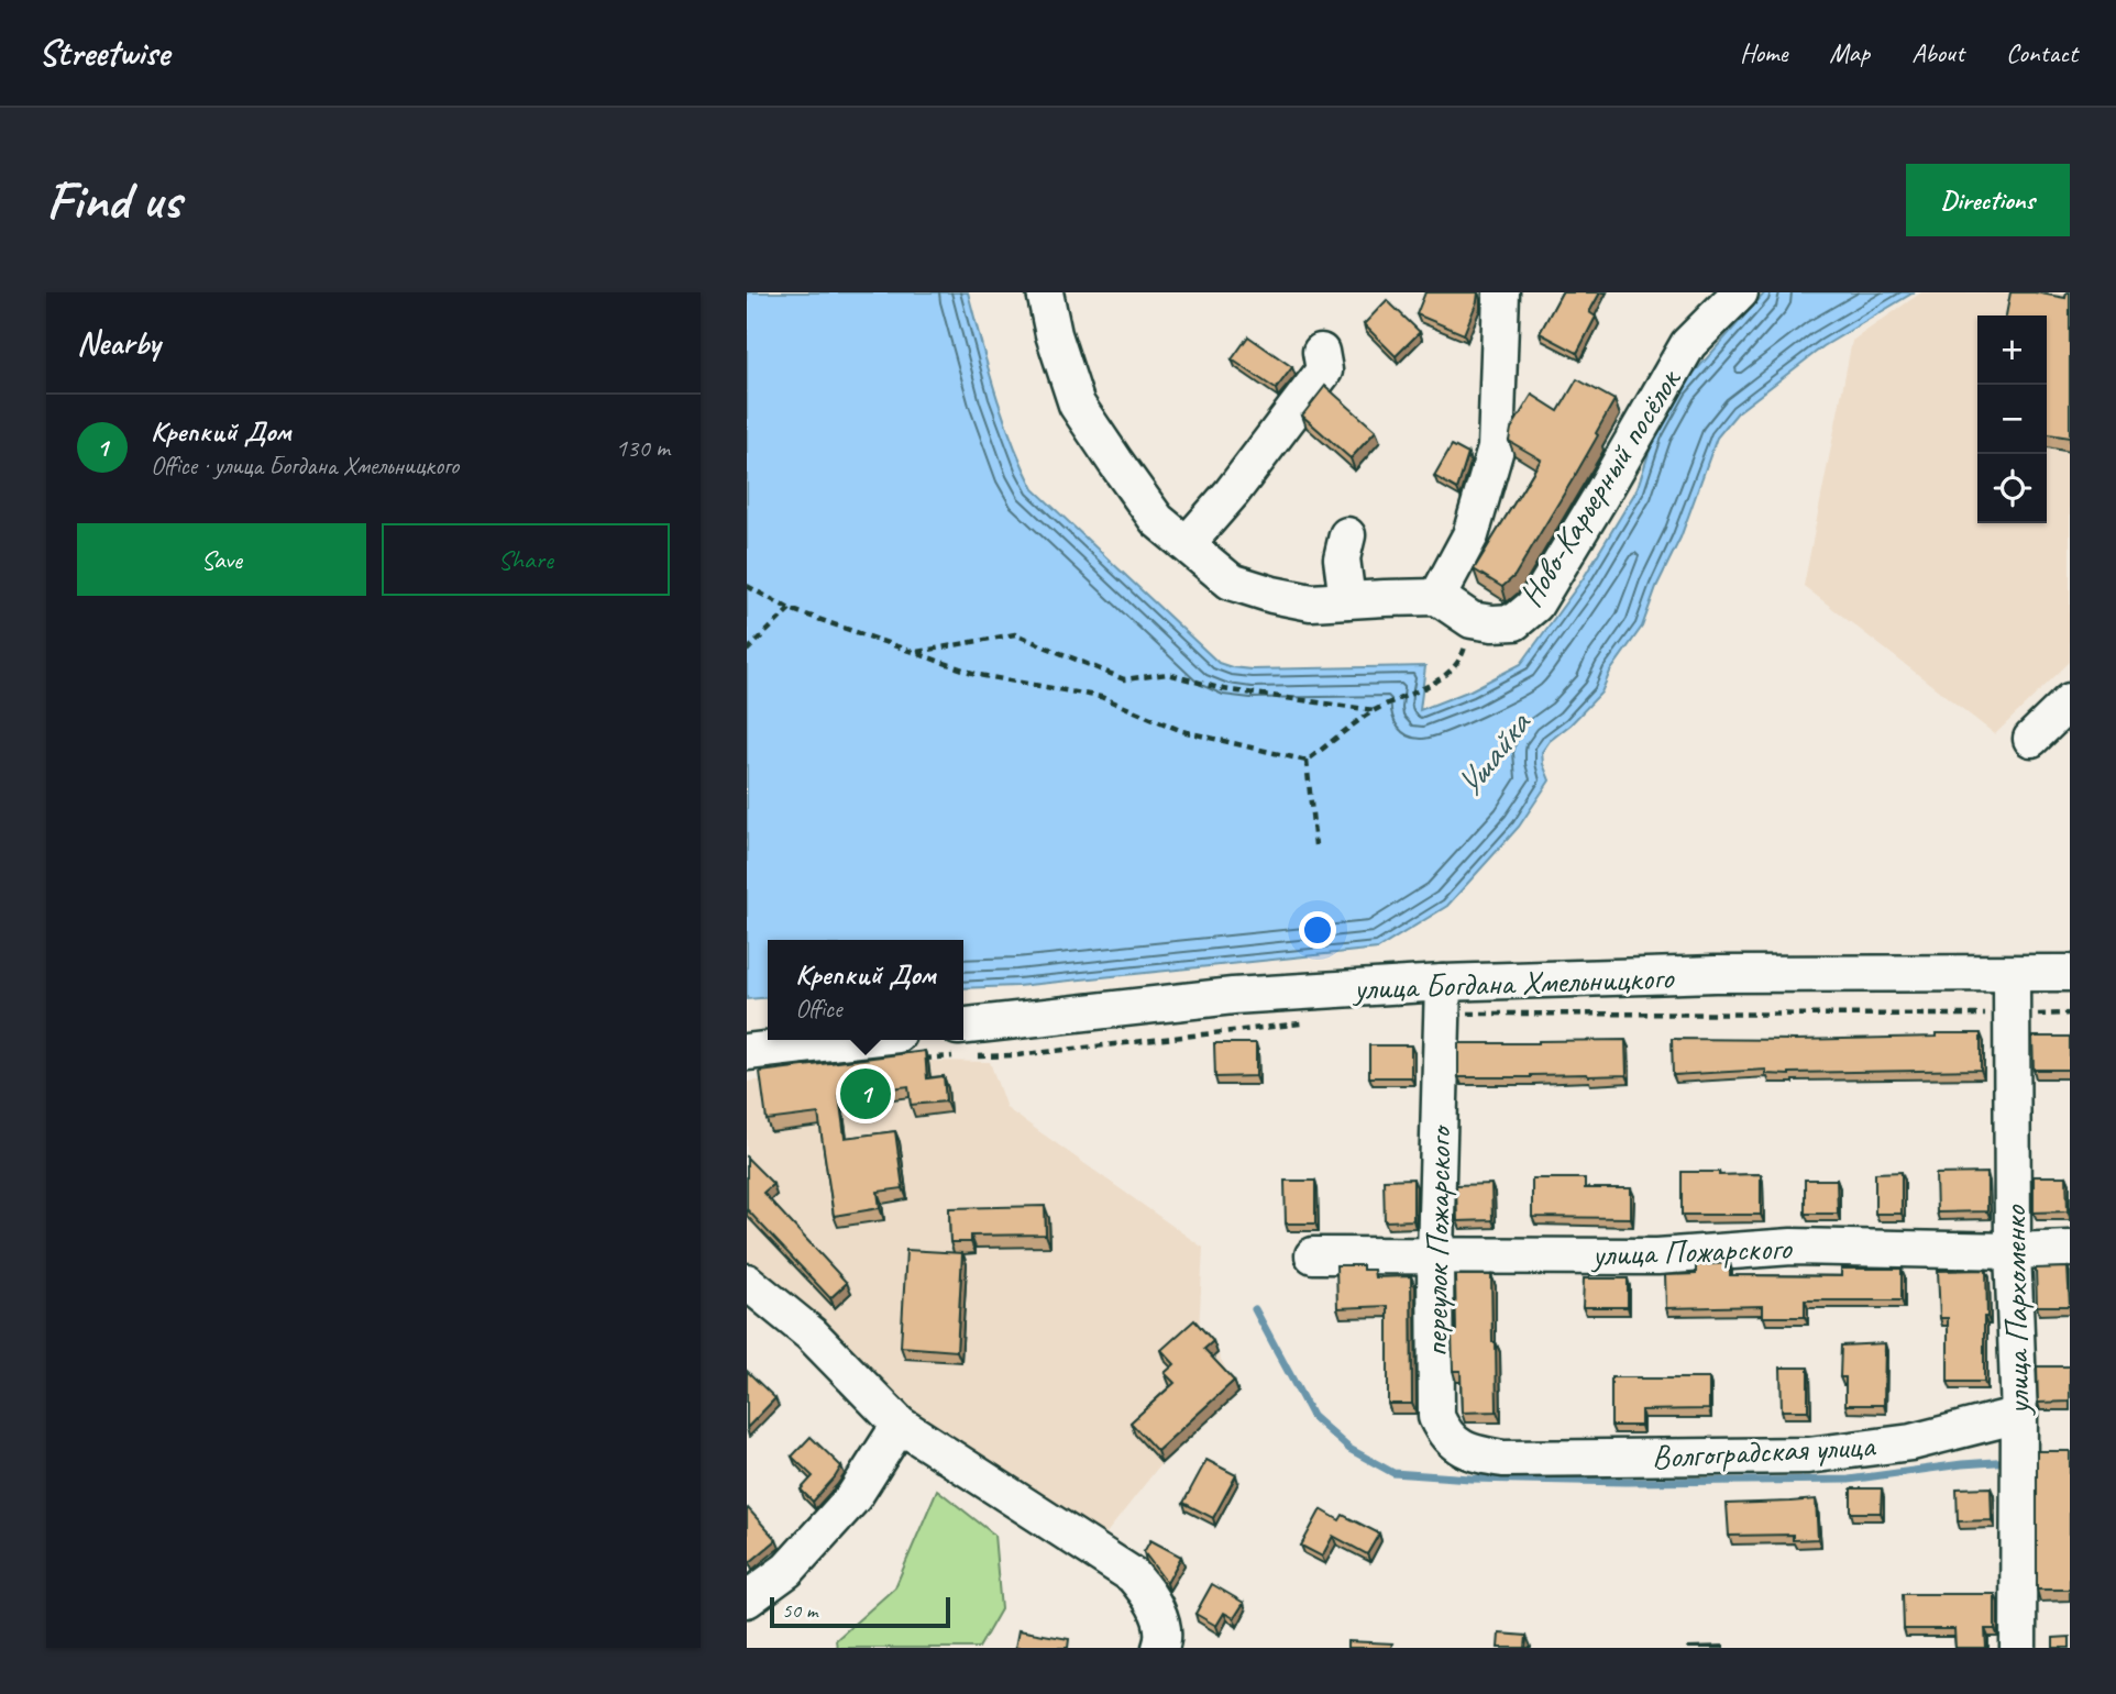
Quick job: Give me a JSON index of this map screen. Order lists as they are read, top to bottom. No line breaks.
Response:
{"streets":{"street":["Ново-Карьерный посёлок","улица Богдана Хмельницкого","переулок Пожарского","улица Пожарского","улица Пархоменко","Волгоградская улица"]},"crossings":[["улица Богдана Хмельницкого","переулок Пожарского"],["улица Богдана Хмельницкого","улица Пархоменко"],["переулок Пожарского","улица Пожарского"],["переулок Пожарского","Волгоградская улица"],["улица Пожарского","улица Пархоменко"],["улица Пархоменко","Волгоградская улица"]],"water":["Ушайка"],"scale_bar":"50 m","page":{"header":"Streetwise","nav":["Home","Map","About","Contact"],"buttons":["Directions",["Save","Share"]],"title":"Find us","heading":"Nearby","map_buttons":["+","−"],"list":[{"mark":"1","name":"Крепкий Дом","note":"Office · улица Богдана Хмельницкого","value":"130 m"}],"popup":["Крепкий Дом","Office"],"pins":"1","scale":"50 m"}}
